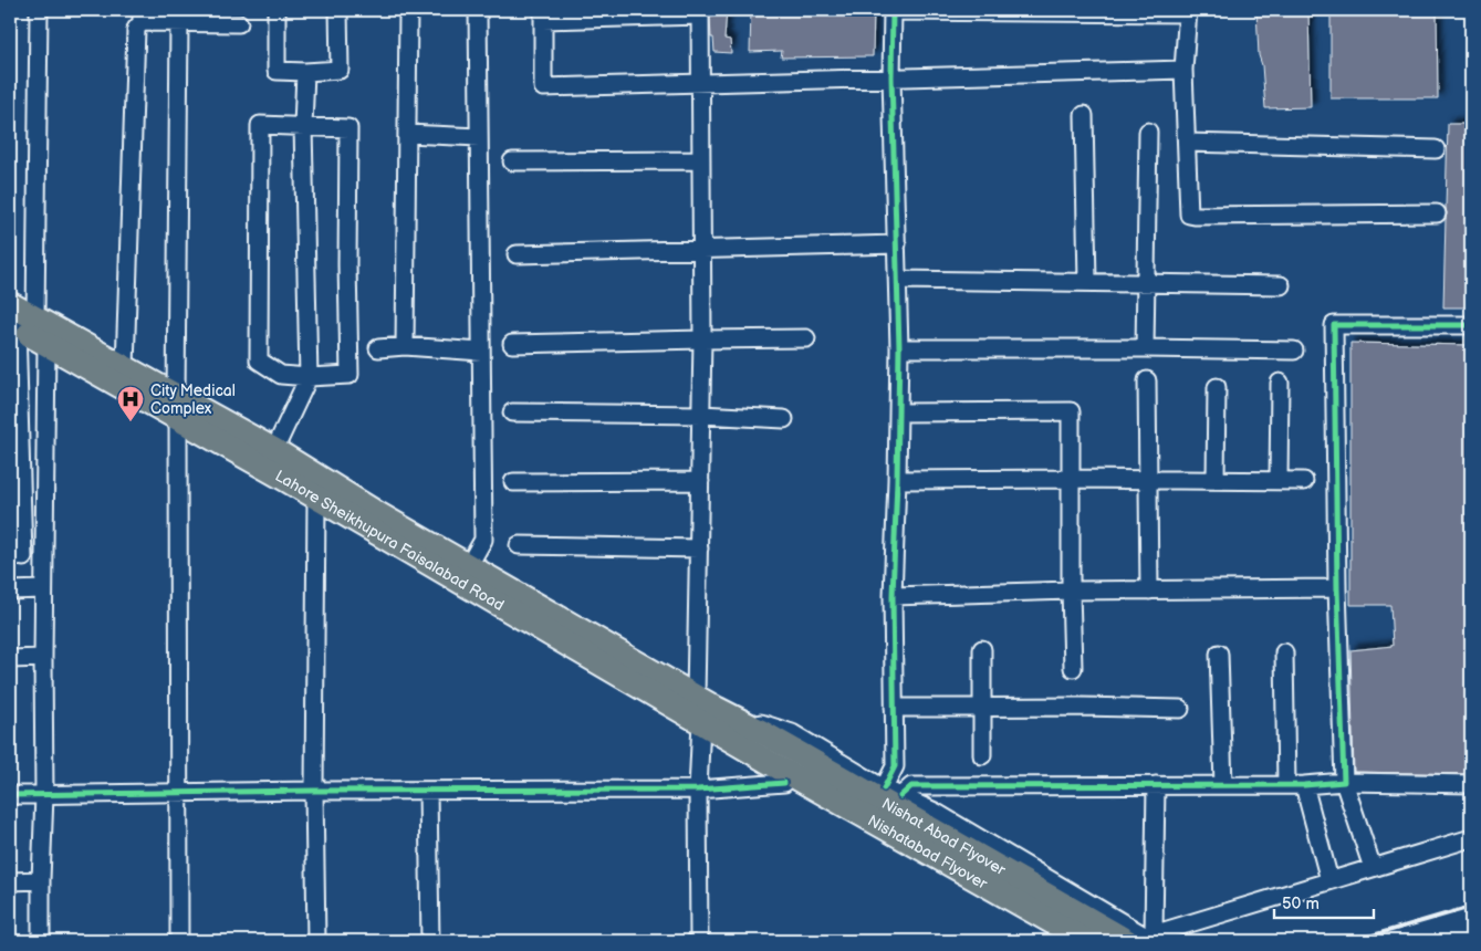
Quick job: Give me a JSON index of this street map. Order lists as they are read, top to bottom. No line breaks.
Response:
{"streets":{"highway":["Lahore Sheikhupura Faisalabad Road","Nishat Abad Flyover","Nishatabad Flyover"]},"crossings":[["Lahore Sheikhupura Faisalabad Road","Nishat Abad Flyover"],["Lahore Sheikhupura Faisalabad Road","Nishatabad Flyover"]],"places":{"hospital":["City Medical Complex"]},"scale_bar":"50 m"}
